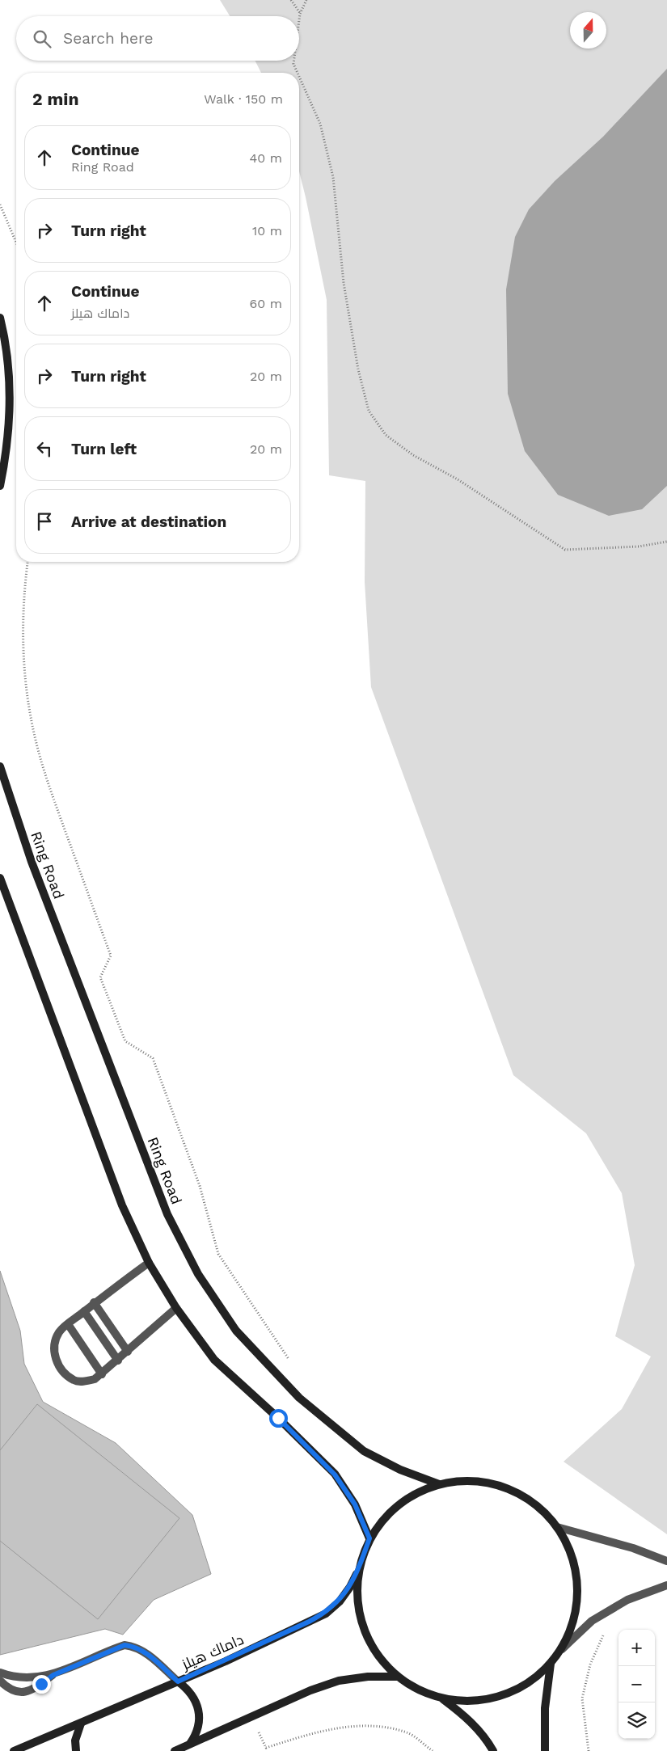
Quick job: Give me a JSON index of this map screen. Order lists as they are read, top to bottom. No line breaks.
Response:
{"streets":{"street":["Ring Road","داماك هيلز"]},"north":"top","page":{"search":"Search here","heading":["2 min","Walk · 150 m"],"list":[["Continue","Ring Road","40 m"],["Turn right","10 m"],["Continue","داماك هيلز","60 m"],["Turn right","20 m"],["Turn left","20 m"],"Arrive at destination"],"map_buttons":["+","−"]}}
